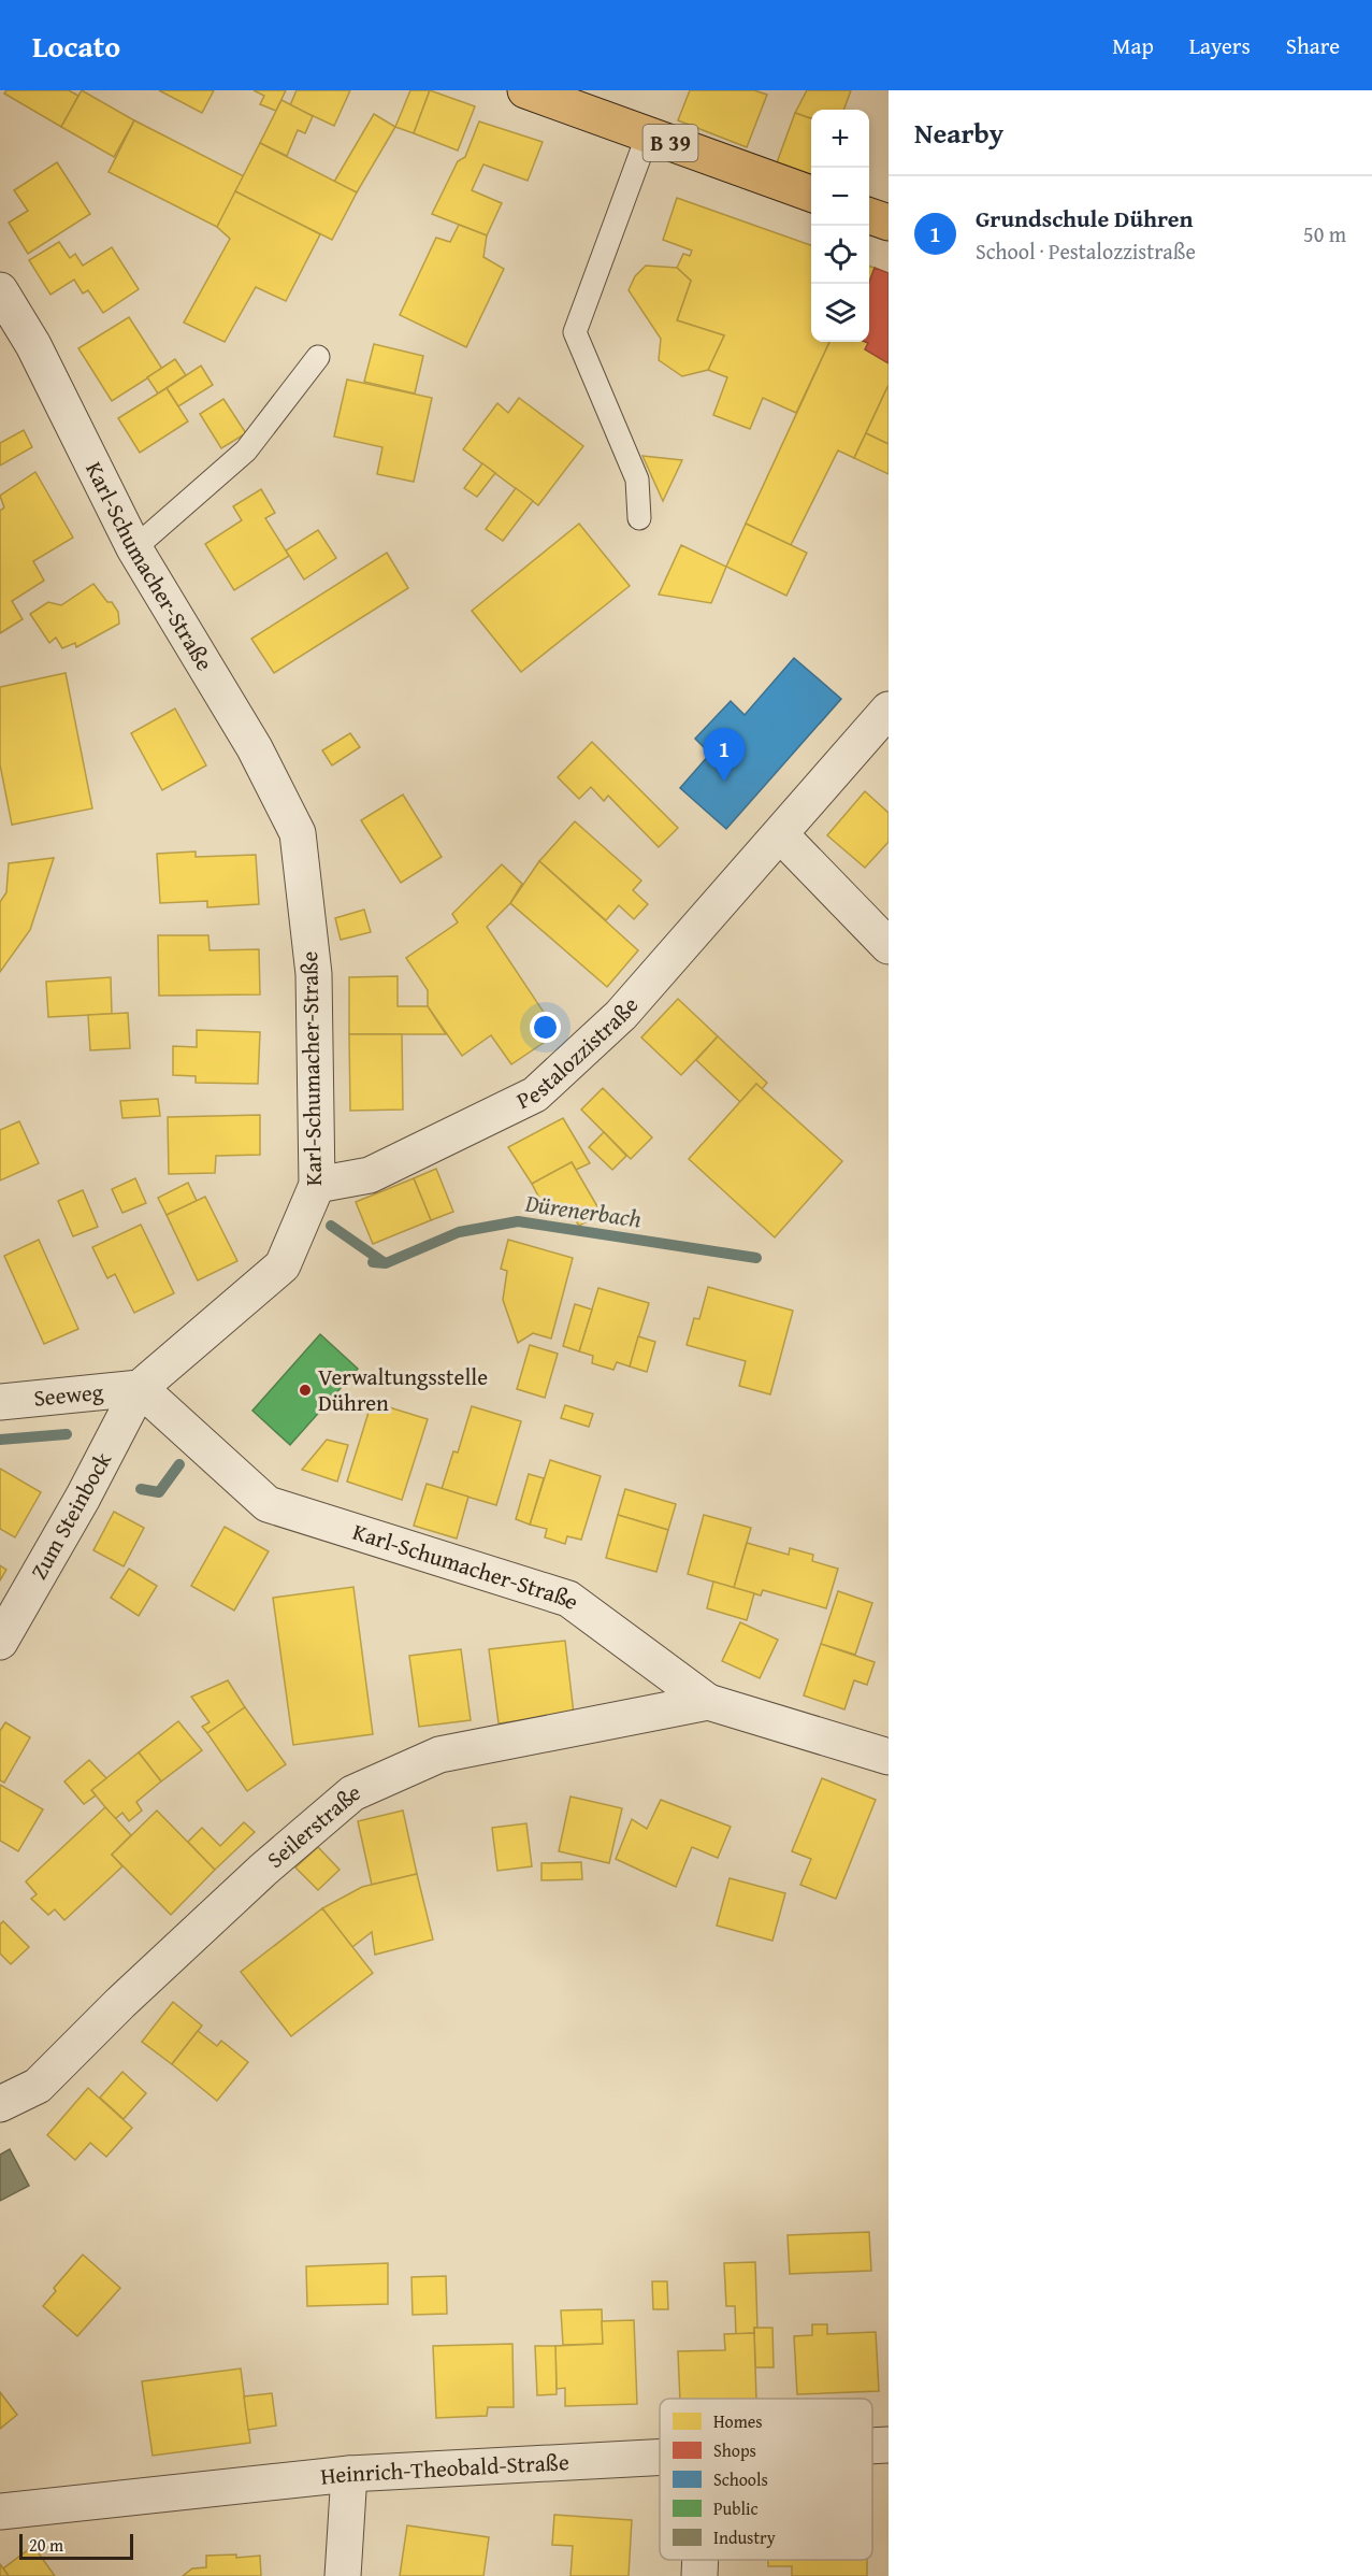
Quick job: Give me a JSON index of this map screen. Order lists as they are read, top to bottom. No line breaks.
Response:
{"streets":{"main road":["B 39"],"street":["Karl-Schumacher-Straße","Pestalozzistraße","Seeweg","Zum Steinbock","Seilerstraße","Heinrich-Theobald-Straße"]},"crossings":[["Karl-Schumacher-Straße","Pestalozzistraße"],["Karl-Schumacher-Straße","Seeweg"],["Karl-Schumacher-Straße","Zum Steinbock"],["Karl-Schumacher-Straße","Seilerstraße"],["Seeweg","Zum Steinbock"]],"water":["Dürenerbach"],"places":["Verwaltungsstelle Dühren"],"legend":["Homes","Shops","Schools","Public","Industry"],"scale_bar":"20 m","page":{"header":"Locato","nav":["Map","Layers","Share"],"heading":"Nearby","map_buttons":["+","−"],"list":[{"mark":"1","name":"Grundschule Dühren","note":"School · Pestalozzistraße","value":"50 m"}],"pins":"1","scale":"20 m"}}
